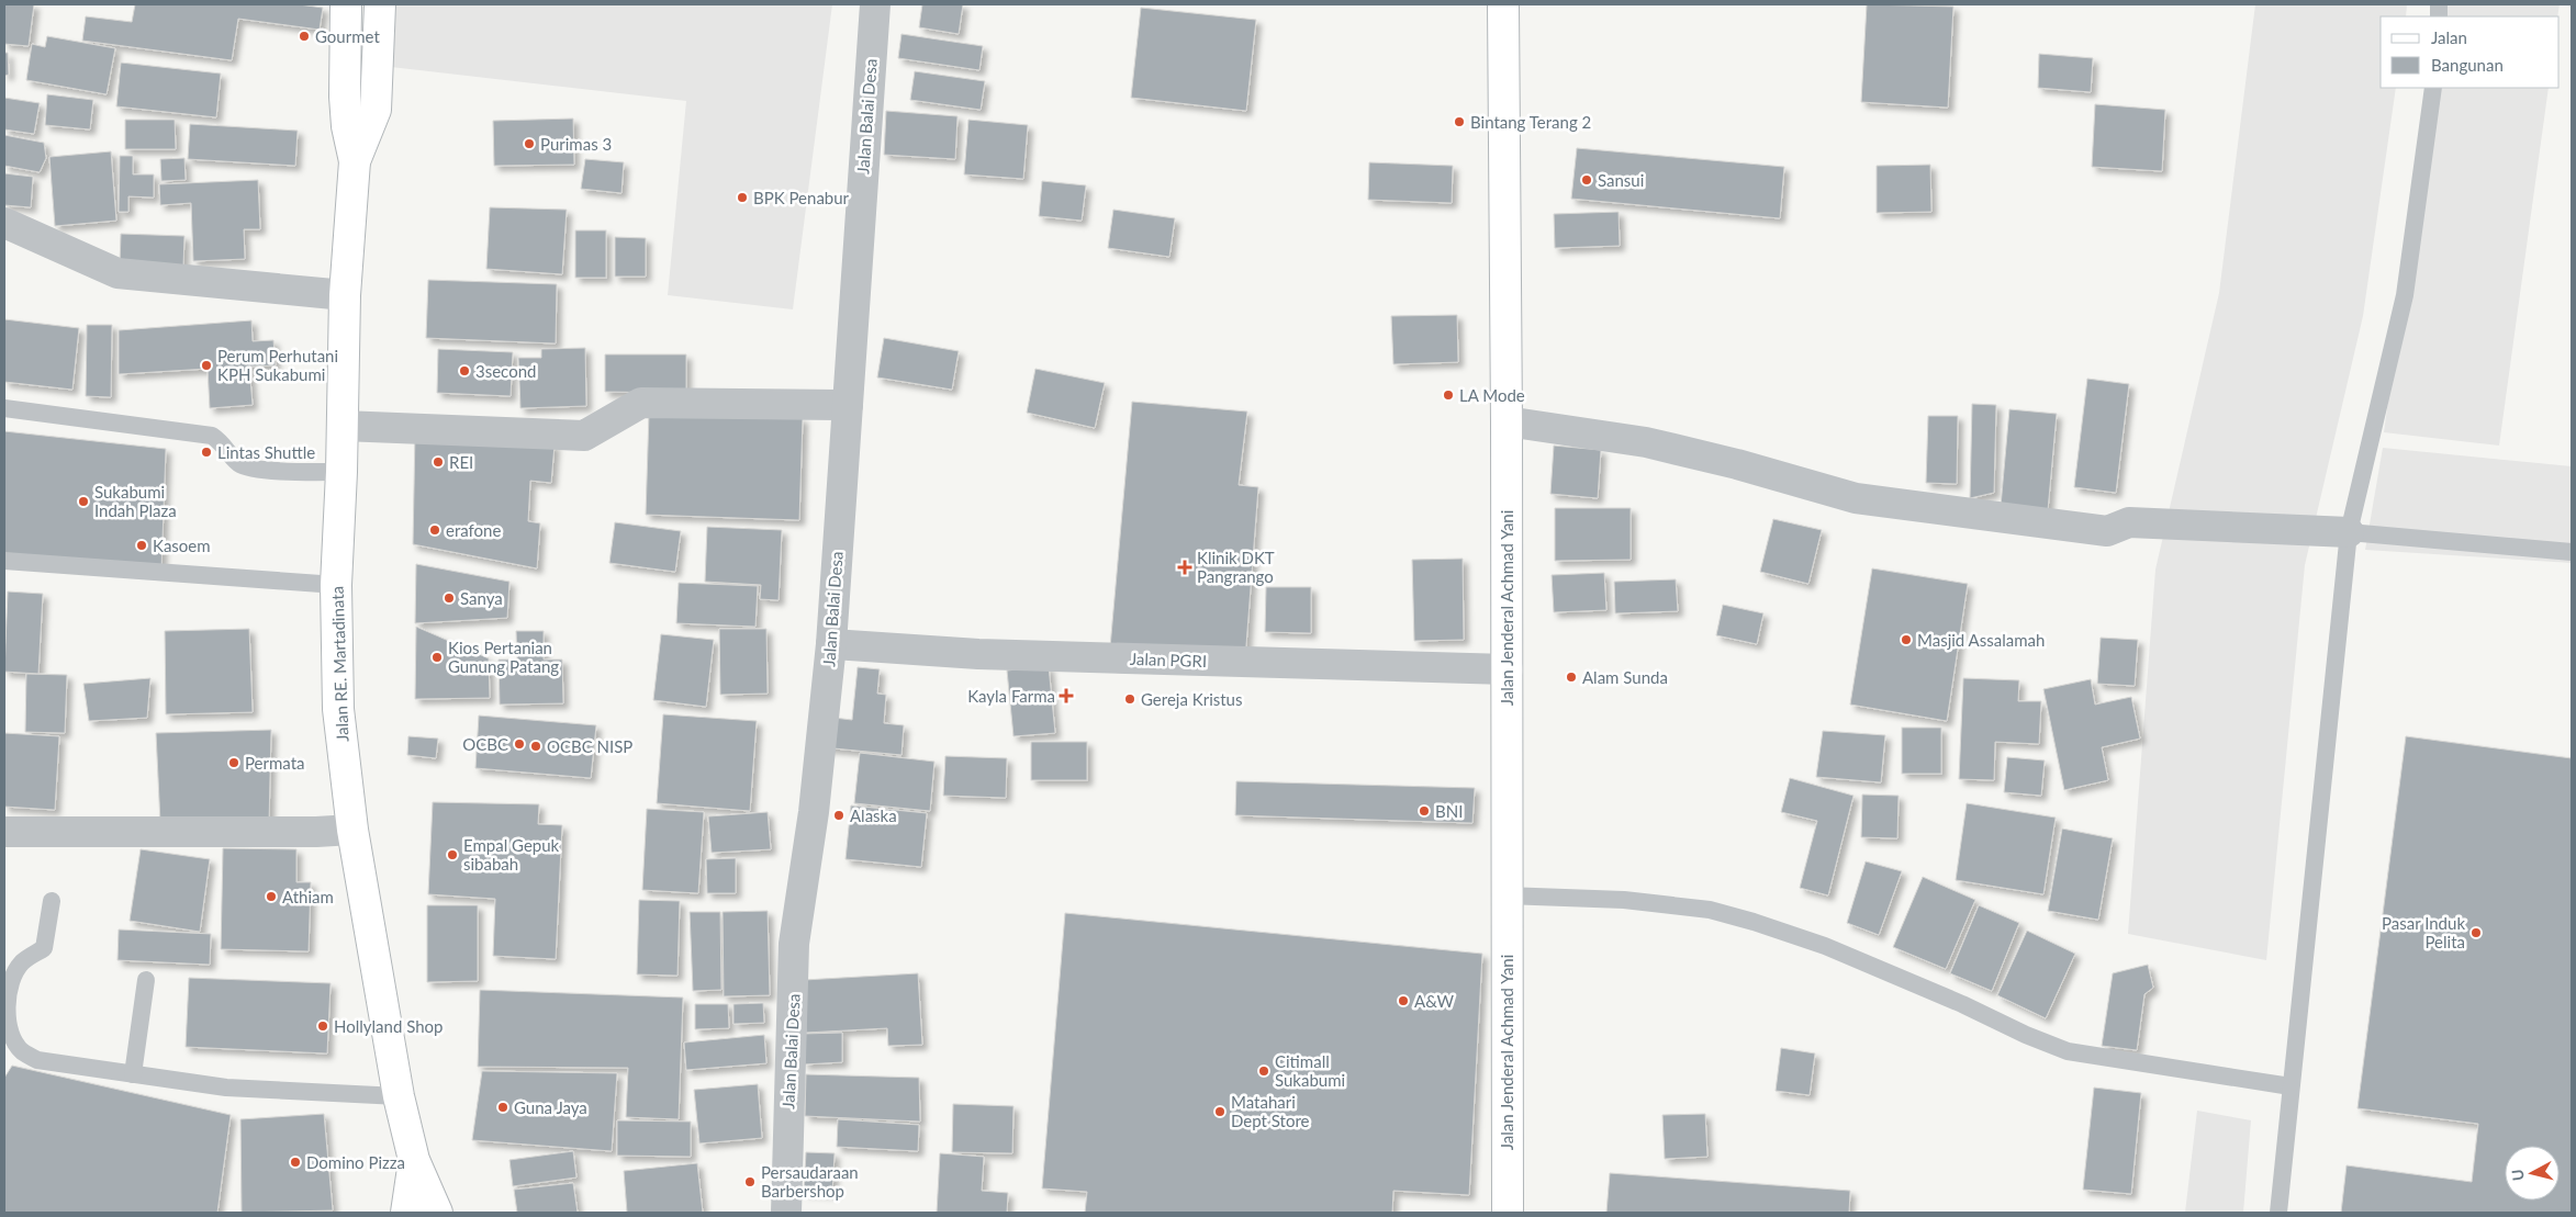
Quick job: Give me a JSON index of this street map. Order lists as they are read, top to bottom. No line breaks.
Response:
{"streets":{"main road":["Jalan Jenderal Achmad Yani","Jalan RE. Martadinata"],"street":["Jalan Balai Desa","Jalan PGRI"]},"crossings":[["Jalan Balai Desa","Jalan PGRI"],["Jalan Jenderal Achmad Yani","Jalan PGRI"]],"places":{"other":["Gourmet","Bintang Terang 2","Purimas 3","Sansui","BPK Penabur","Perum Perhutani KPH Sukabumi","3second","LA Mode","Lintas Shuttle","REI","Sukabumi Indah Plaza","erafone","Kasoem","Sanya","Masjid Assalamah","Kios Pertanian Gunung Patang","Alam Sunda","Gereja Kristus","OCBC","OCBC NISP","Permata","BNI","Alaska","Empal Gepuk sibabah","Athiam","Pasar Induk Pelita","A&W","Hollyland Shop","Citimall Sukabumi","Guna Jaya","Matahari Dept Store","Domino Pizza","Persaudaraan Barbershop"],"health":["Klinik DKT Pangrango","Kayla Farma"]},"legend":["Jalan","Bangunan"],"north":"left"}
